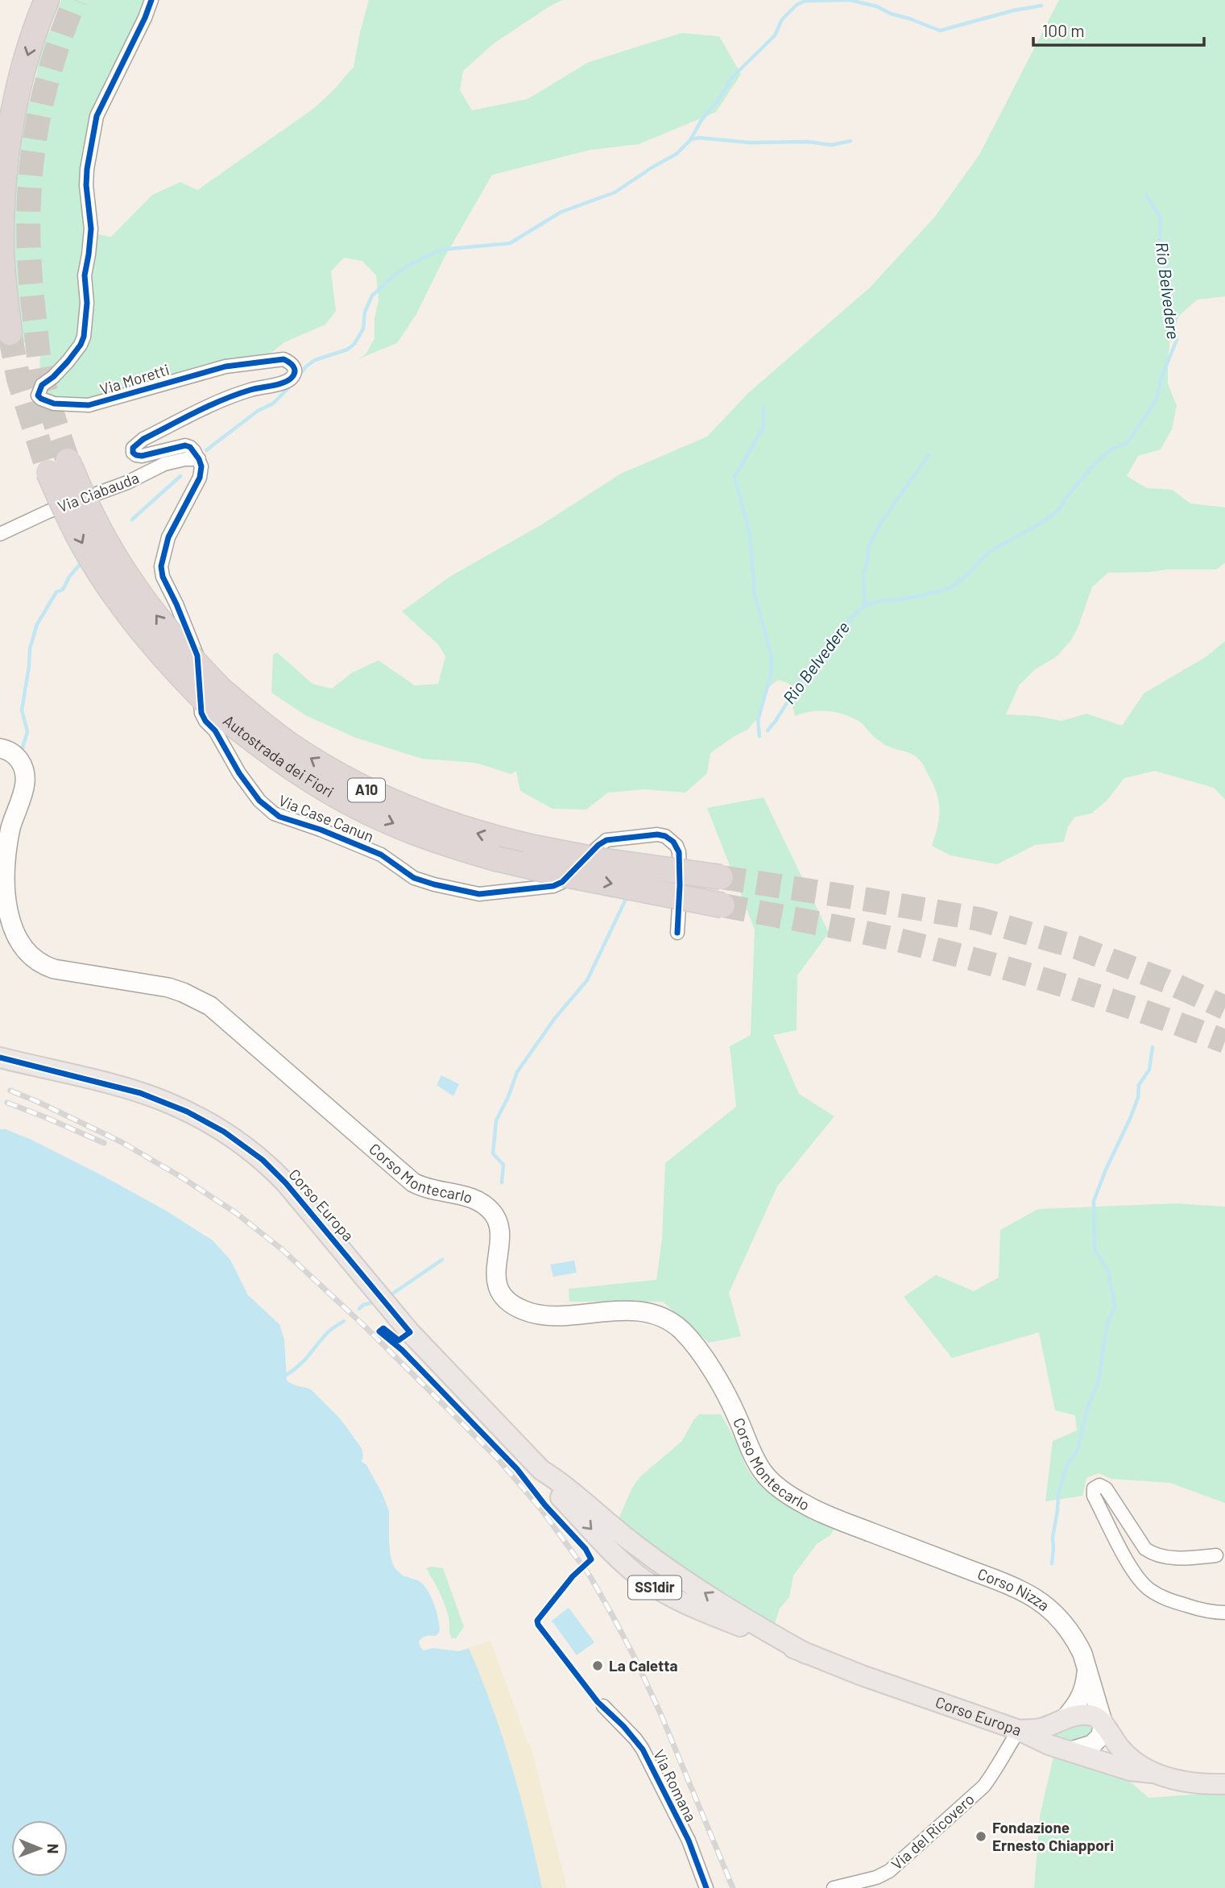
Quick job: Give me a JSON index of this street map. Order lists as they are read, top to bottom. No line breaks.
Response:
{"streets":{"highway":["Autostrada dei Fiori","A10"],"main road":["Corso Montecarlo","Corso Europa","SS1dir","Corso Nizza"],"street":["Via Moretti","Via Ciabauda","Via Case Canun","Via Romana","Via del Ricovero"]},"crossings":[["Via Moretti","Via Ciabauda"],["Via Moretti","Via Case Canun"],["Via Ciabauda","Via Case Canun"],["Corso Montecarlo","Corso Nizza"],["Corso Europa","SS1dir"],["Corso Europa","Via del Ricovero"],["SS1dir","Corso Nizza"],["SS1dir","Via del Ricovero"]],"water":["Rio Belvedere"],"places":["La Caletta","Fondazione Ernesto Chiappori"],"scale_bar":"100 m","north":"right"}
